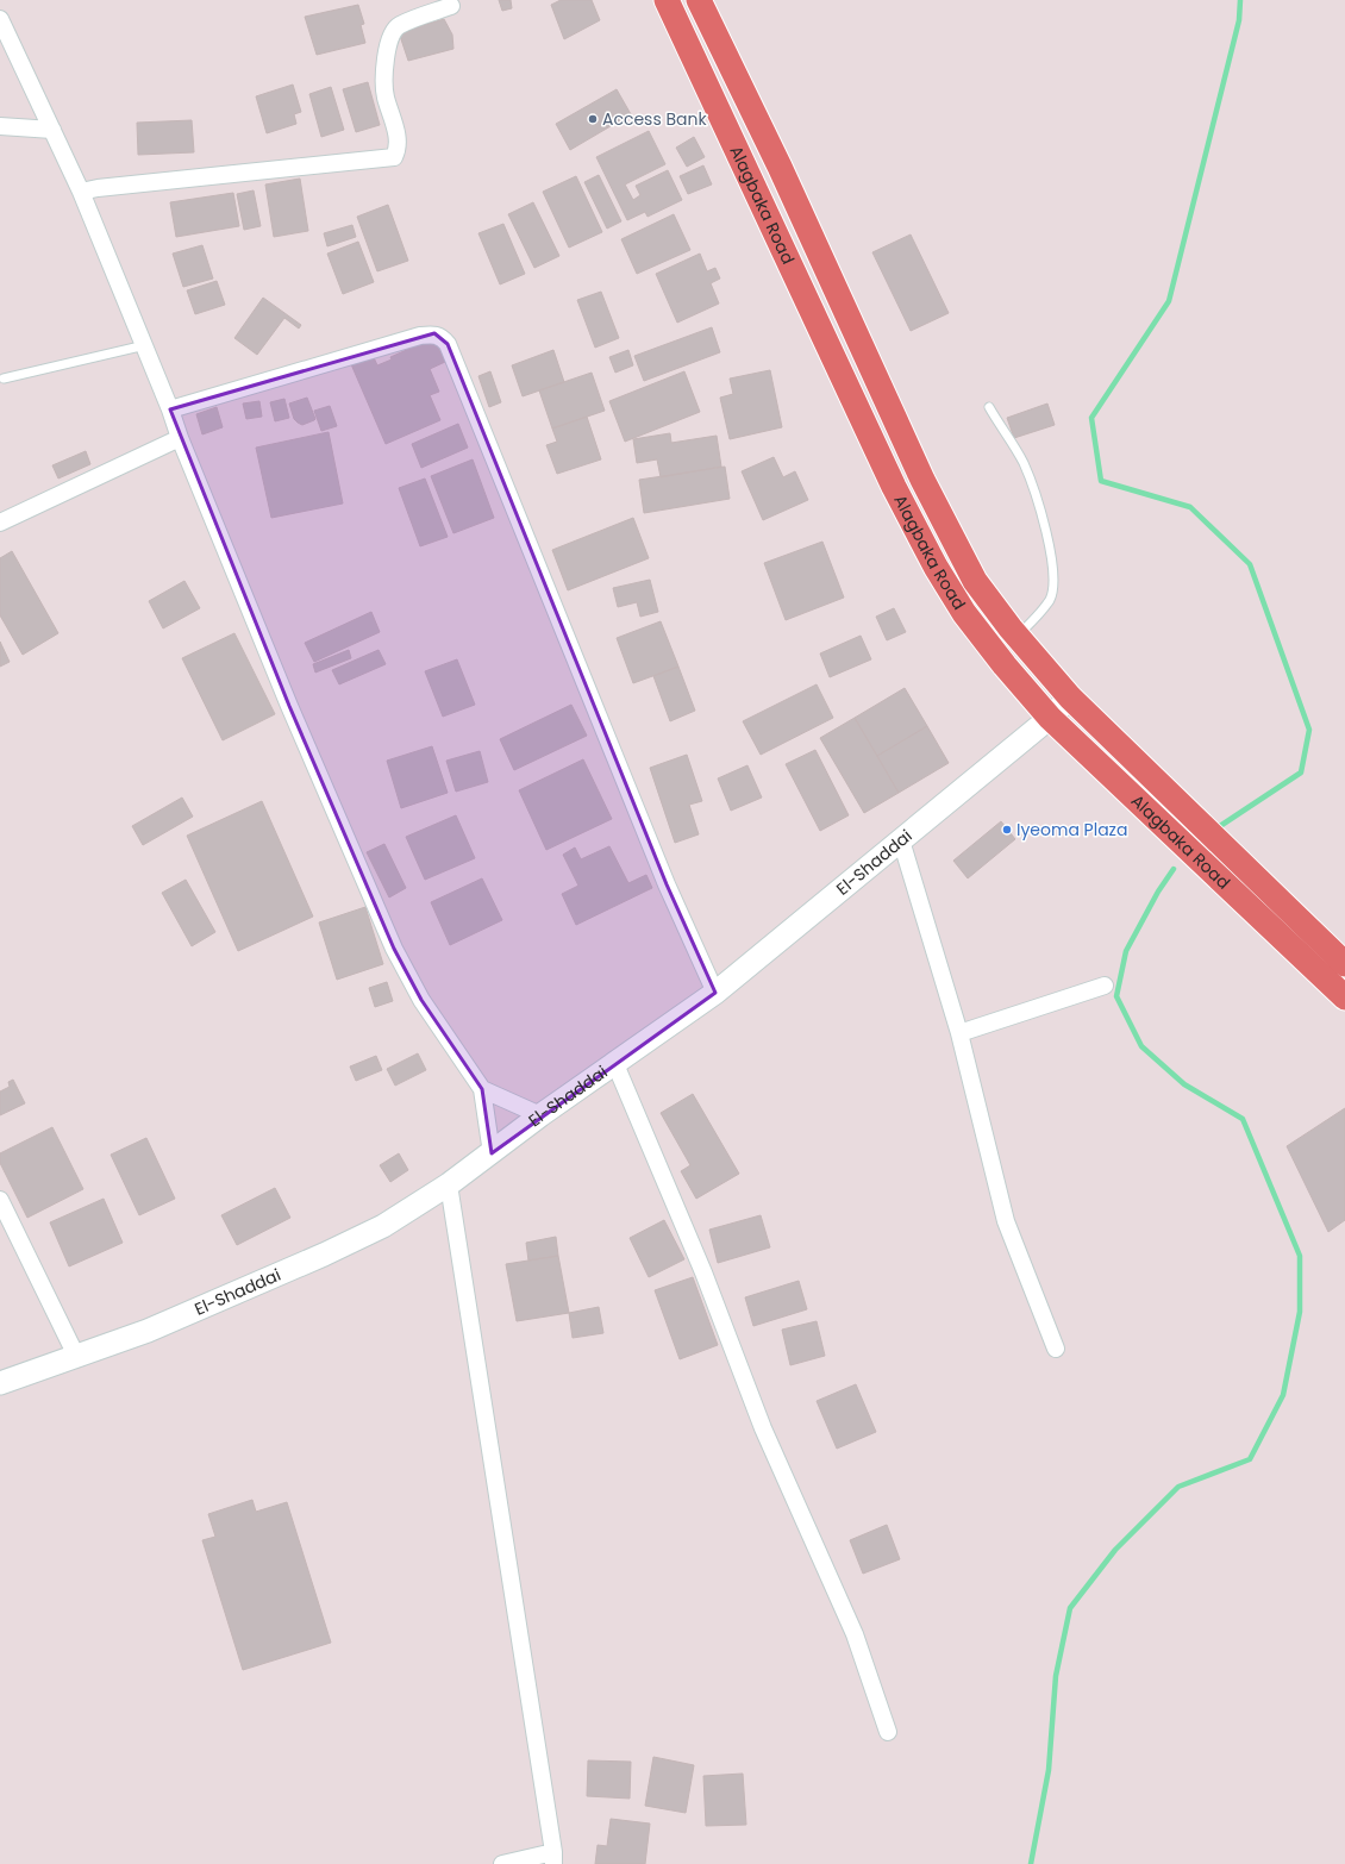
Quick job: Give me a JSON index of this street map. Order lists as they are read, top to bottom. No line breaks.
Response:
{"streets":{"main road":["Alagbaka Road"],"street":["El-Shaddai"]},"crossings":[["Alagbaka Road","El-Shaddai"]],"places":["Access Bank","Iyeoma Plaza"]}
